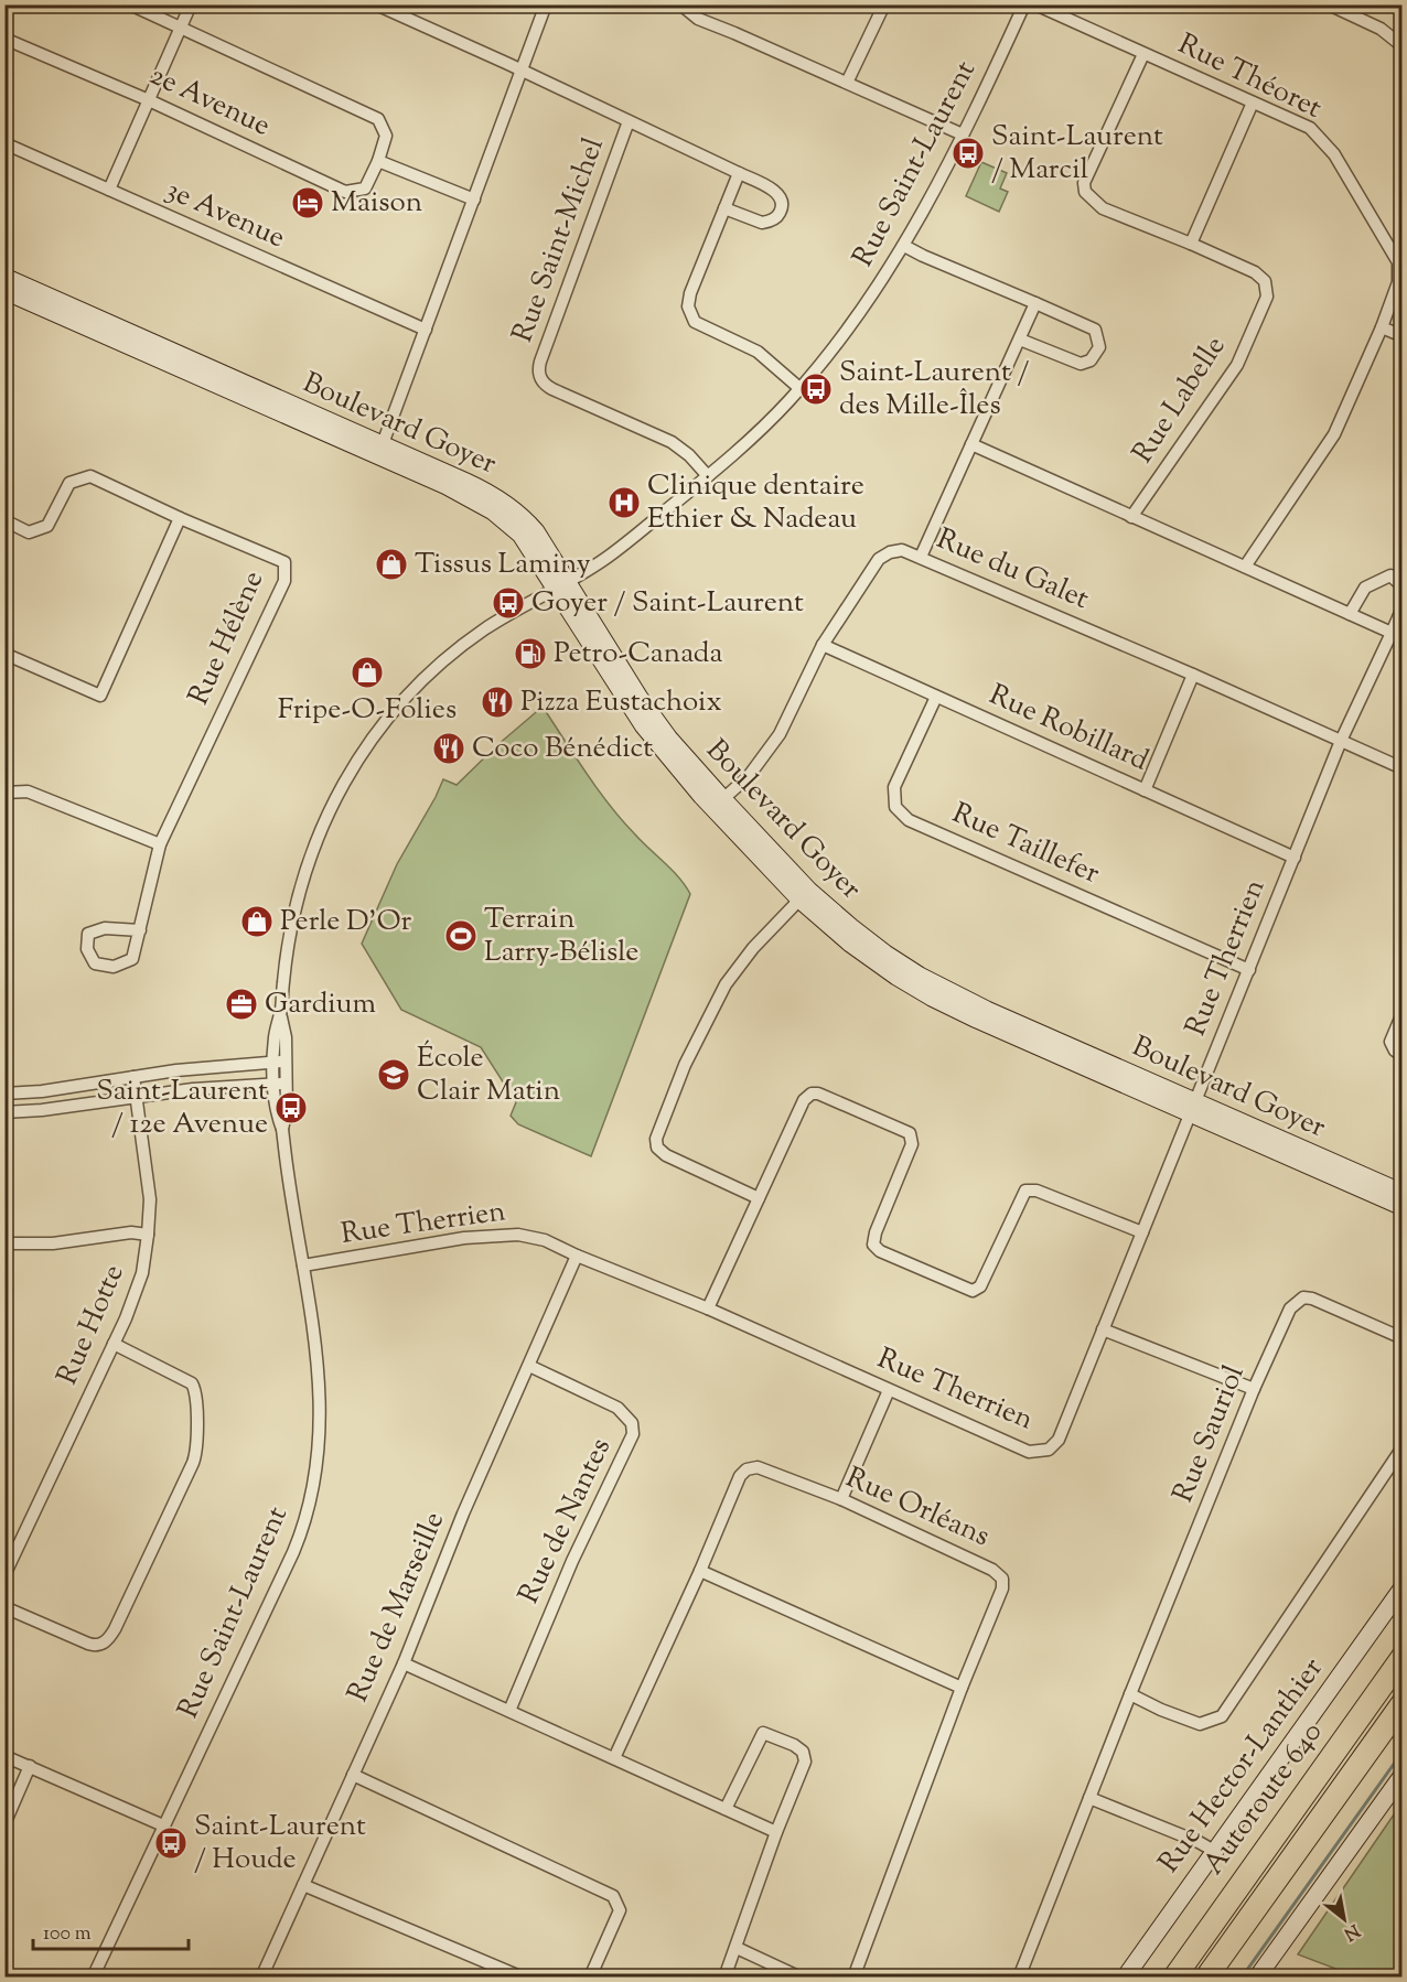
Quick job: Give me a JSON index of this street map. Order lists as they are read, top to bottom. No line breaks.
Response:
{"streets":{"highway":["Autoroute 640"],"street":["Rue Théoret","2e Avenue","Rue Saint-Laurent","3e Avenue","Rue Saint-Michel","Rue Labelle","Boulevard Goyer","Rue du Galet","Rue Hélène","Rue Robillard","Rue Taillefer","Rue Therrien","Rue Hotte","Rue Sauriol","Rue Orléans","Rue de Nantes","Rue de Marseille","Rue Hector-Lanthier"]},"crossings":[["Rue Théoret","Rue Labelle"],["Rue Saint-Laurent","Rue Saint-Michel"],["Rue Saint-Laurent","Boulevard Goyer"],["Rue Saint-Laurent","Rue Therrien"],["Boulevard Goyer","Rue du Galet"],["Boulevard Goyer","Rue Therrien"],["Rue du Galet","Rue Robillard"],["Rue du Galet","Rue Therrien"],["Rue Robillard","Rue Taillefer"],["Rue Robillard","Rue Therrien"],["Rue Taillefer","Rue Therrien"],["Rue Therrien","Rue de Marseille"],["Rue de Nantes","Rue de Marseille"]],"places":{"bus stop":["Saint-Laurent / Marcil","Saint-Laurent / des Mille-Îles","Goyer / Saint-Laurent","Saint-Laurent / 12e Avenue","Saint-Laurent / Houde"],"hotel":["Maison"],"hospital":["Clinique dentaire Ethier & Nadeau"],"shop":["Tissus Laminy","Fripe-O-Folies","Perle D'Or"],"fuel station":["Petro-Canada"],"restaurant":["Pizza Eustachoix","Coco Bénédict"],"sports":["Terrain Larry-Bélisle"],"office":["Gardium"],"school or university":["École Clair Matin"]},"scale_bar":"100 m","north":"bottom right"}
